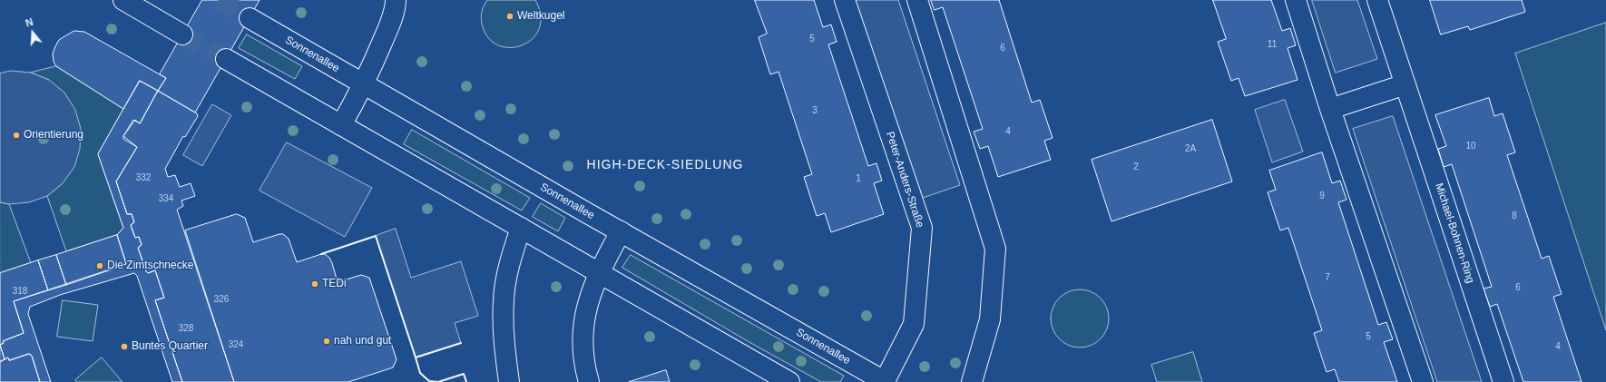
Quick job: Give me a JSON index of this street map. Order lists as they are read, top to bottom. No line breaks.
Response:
{"streets":{"street":["Sonnenallee","Peter-Anders-Straße","Michael-Bohnen-Ring"]},"crossings":[["Sonnenallee","Peter-Anders-Straße"]],"districts":["HIGH-DECK-SIEDLUNG"],"places":["Weltkugel","Orientierung","Die Zimtschnecke","TEDi","nah und gut","Buntes Quartier"],"house_numbers":["5","11","6","3","4","10","2A","2","332","1","9","334","8","7","6","318","326","328","5","324","4"],"north":"top"}
